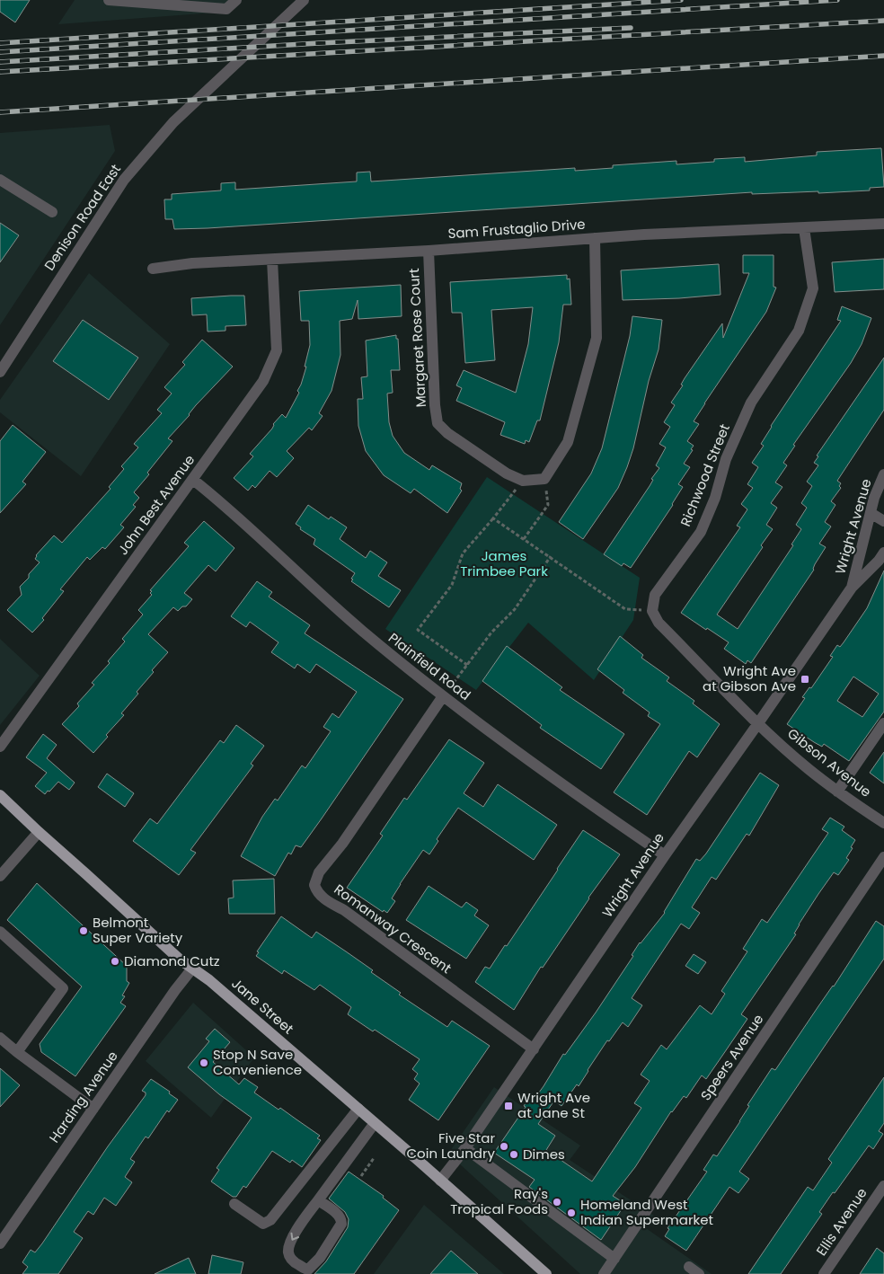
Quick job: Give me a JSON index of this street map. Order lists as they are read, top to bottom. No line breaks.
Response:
{"streets":{"main road":["Jane Street"],"street":["Denison Road East","Sam Frustaglio Drive","Margaret Rose Court","Richwood Street","John Best Avenue","Wright Avenue","Plainfield Road","Gibson Avenue","Romanway Crescent","Speers Avenue","Harding Avenue","Ellis Avenue"]},"crossings":[["Sam Frustaglio Drive","Margaret Rose Court"],["Sam Frustaglio Drive","Richwood Street"],["Sam Frustaglio Drive","John Best Avenue"],["John Best Avenue","Plainfield Road"],["Wright Avenue","Plainfield Road"],["Wright Avenue","Gibson Avenue"],["Wright Avenue","Romanway Crescent"],["Wright Avenue","Jane Street"],["Plainfield Road","Romanway Crescent"],["Jane Street","Harding Avenue"]],"parks":["James Trimbee Park"],"places":{"transit":["Wright Ave at Gibson Ave","Wright Ave at Jane St"],"other":["Belmont Super Variety","Diamond Cutz","Stop N Save Convenience","Five Star Coin Laundry","Dimes","Ray's Tropical Foods","Homeland West Indian Supermarket"]}}
